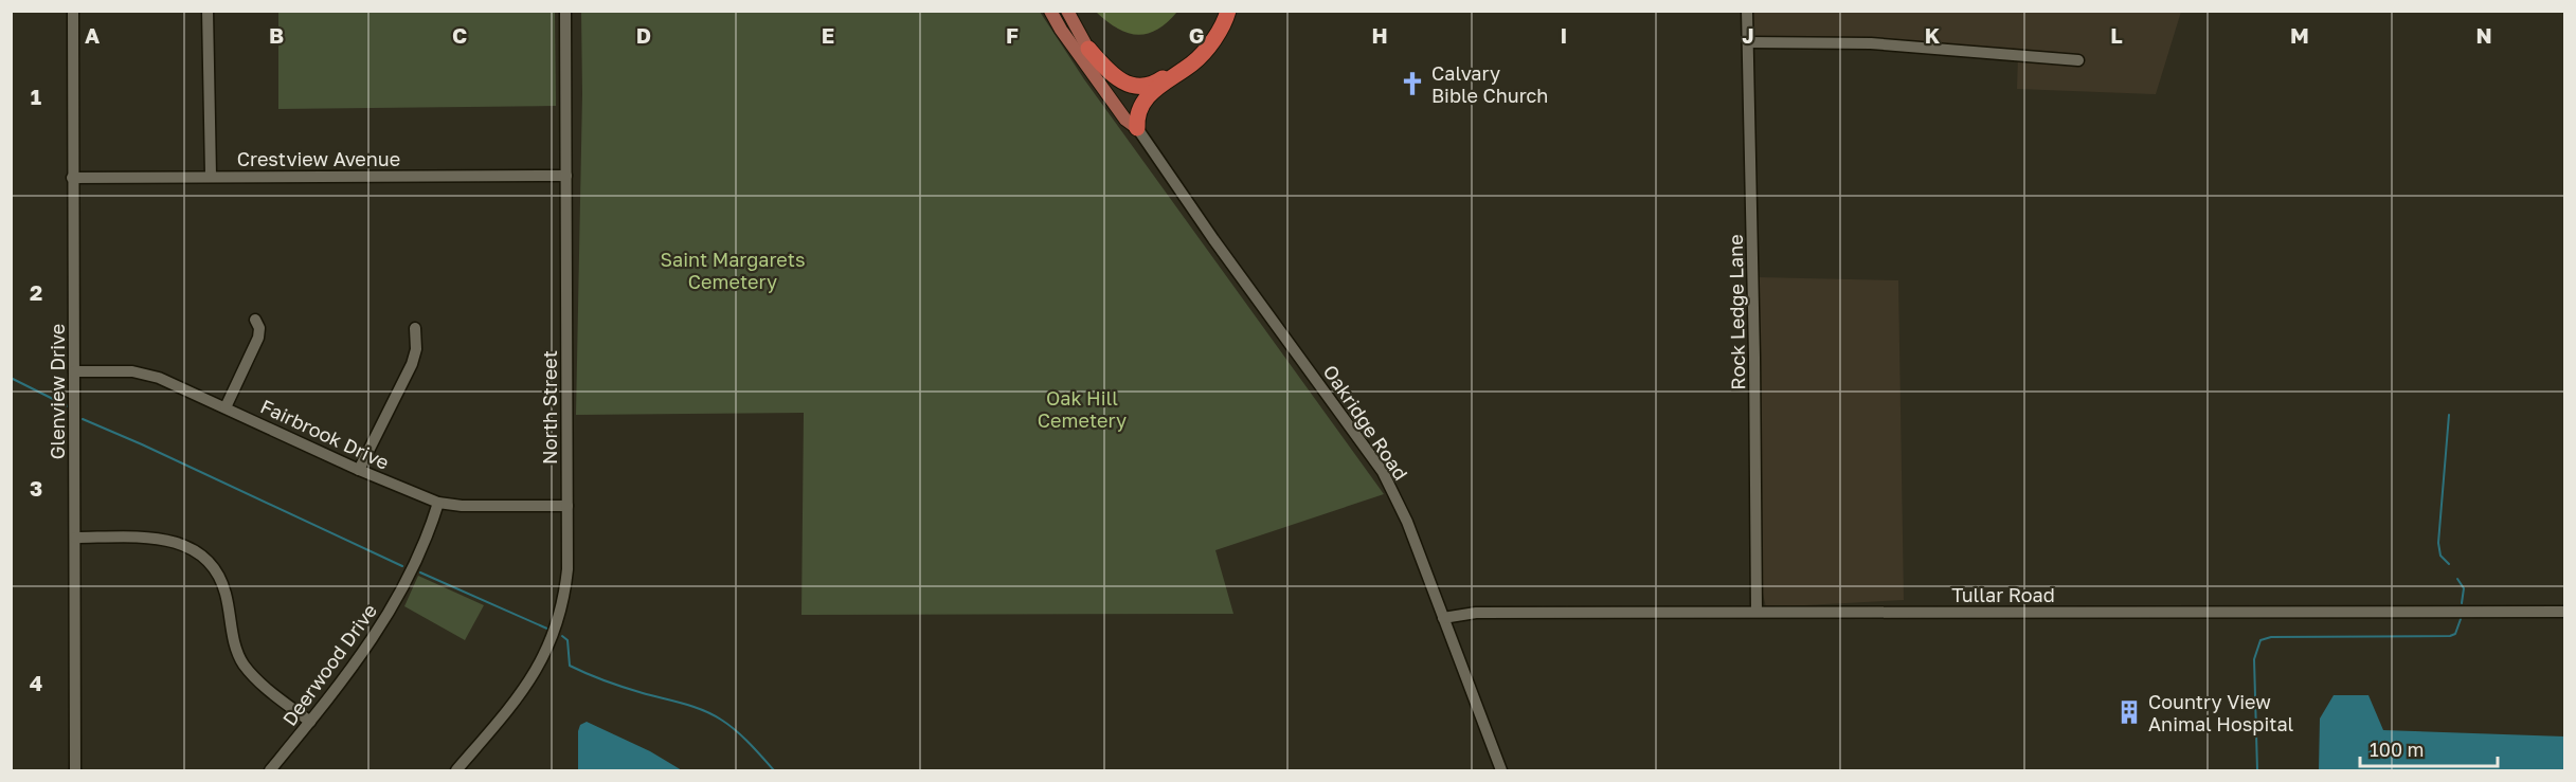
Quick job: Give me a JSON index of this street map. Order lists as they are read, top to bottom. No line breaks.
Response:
{"streets":{"street":["Crestview Avenue","Rock Ledge Lane","Glenview Drive","North Street","Oakridge Road","Fairbrook Drive","Tullar Road","Deerwood Drive"]},"crossings":[["Crestview Avenue","Glenview Drive"],["Crestview Avenue","North Street"],["Rock Ledge Lane","Tullar Road"],["Glenview Drive","Fairbrook Drive"],["North Street","Fairbrook Drive"],["Oakridge Road","Tullar Road"],["Fairbrook Drive","Deerwood Drive"]],"parks":["Saint Margarets Cemetery","Oak Hill Cemetery"],"places":{"church":["Calvary Bible Church"],"building":["Country View Animal Hospital"]},"scale_bar":"100 m","grid":{"columns":["A","B","C","D","E","F","G","H","I","J","K","L","M","N"],"rows":["1","2","3","4"]}}
